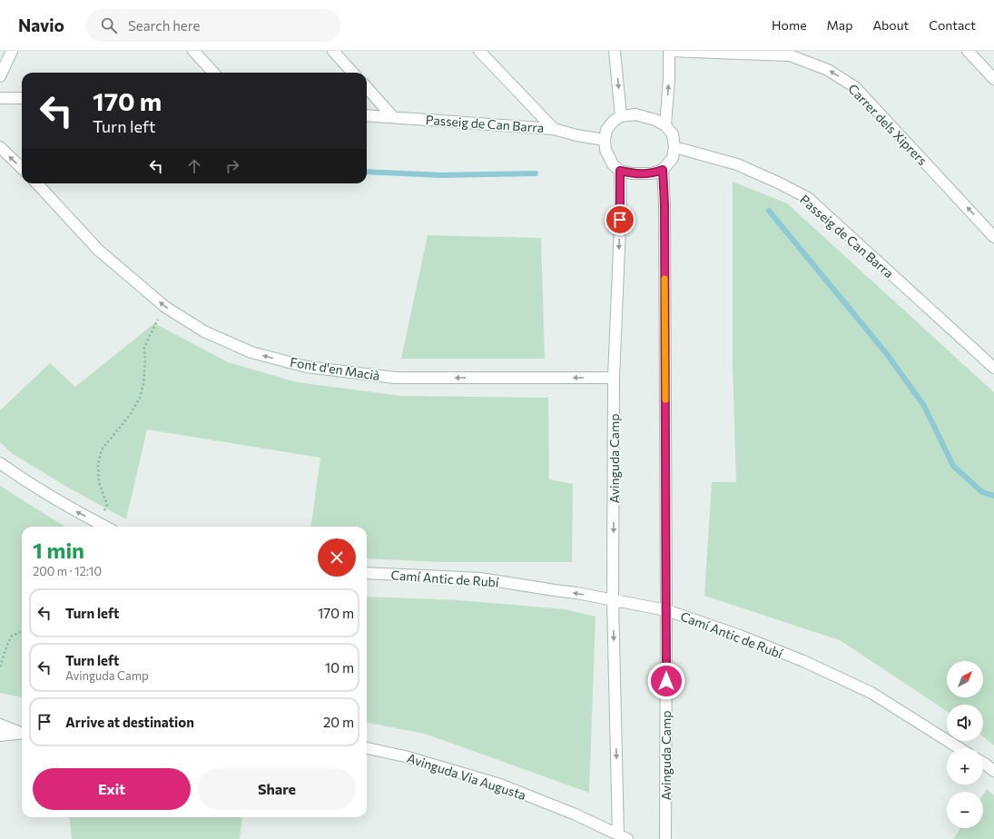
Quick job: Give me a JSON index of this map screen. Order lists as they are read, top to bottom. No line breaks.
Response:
{"streets":{"street":["Passeig de Can Barra","Carrer dels Xiprers","Font d'en Macià","Avinguda Camp","Camí Antic de Rubí","Avinguda Via Augusta"]},"crossings":[["Passeig de Can Barra","Avinguda Camp"],["Font d'en Macià","Avinguda Camp"],["Avinguda Camp","Camí Antic de Rubí"],["Avinguda Camp","Avinguda Via Augusta"]],"one_way":["Carrer dels Xiprers","Font d'en Macià","Camí Antic de Rubí"],"north":"top right","page":{"header":"Navio","search":"Search here","nav":["Home","Map","About","Contact"],"turn":["170 m","Turn left"],"heading":["1 min","200 m · 12:10"],"list":[{"name":"Turn left","value":"170 m"},{"name":"Turn left","note":"Avinguda Camp","value":"10 m"},{"name":"Arrive at destination","value":"20 m"}],"map_buttons":["+","−"],"buttons":["Exit","Share"]}}
